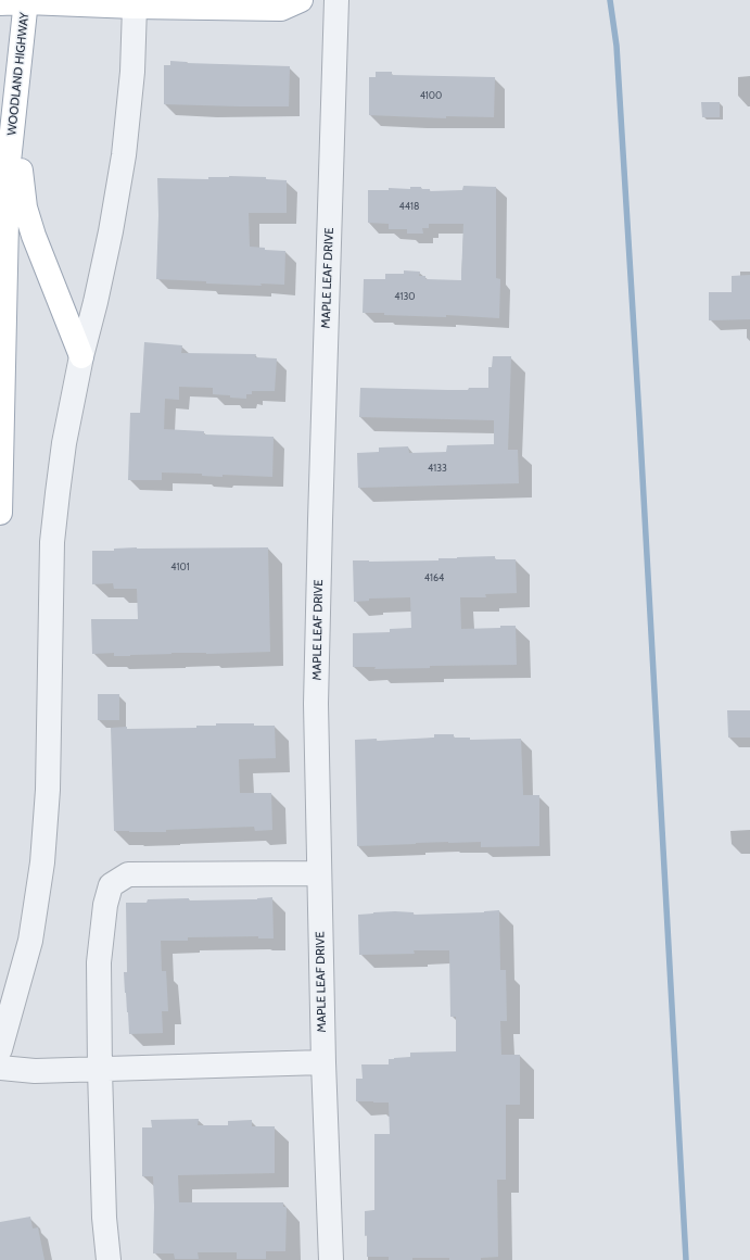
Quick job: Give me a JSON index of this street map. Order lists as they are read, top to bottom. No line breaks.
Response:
{"streets":{"main road":["WOODLAND HIGHWAY"],"street":["MAPLE LEAF DRIVE"]},"house_numbers":["4100","4418","4130","4133","4101","4164"]}
